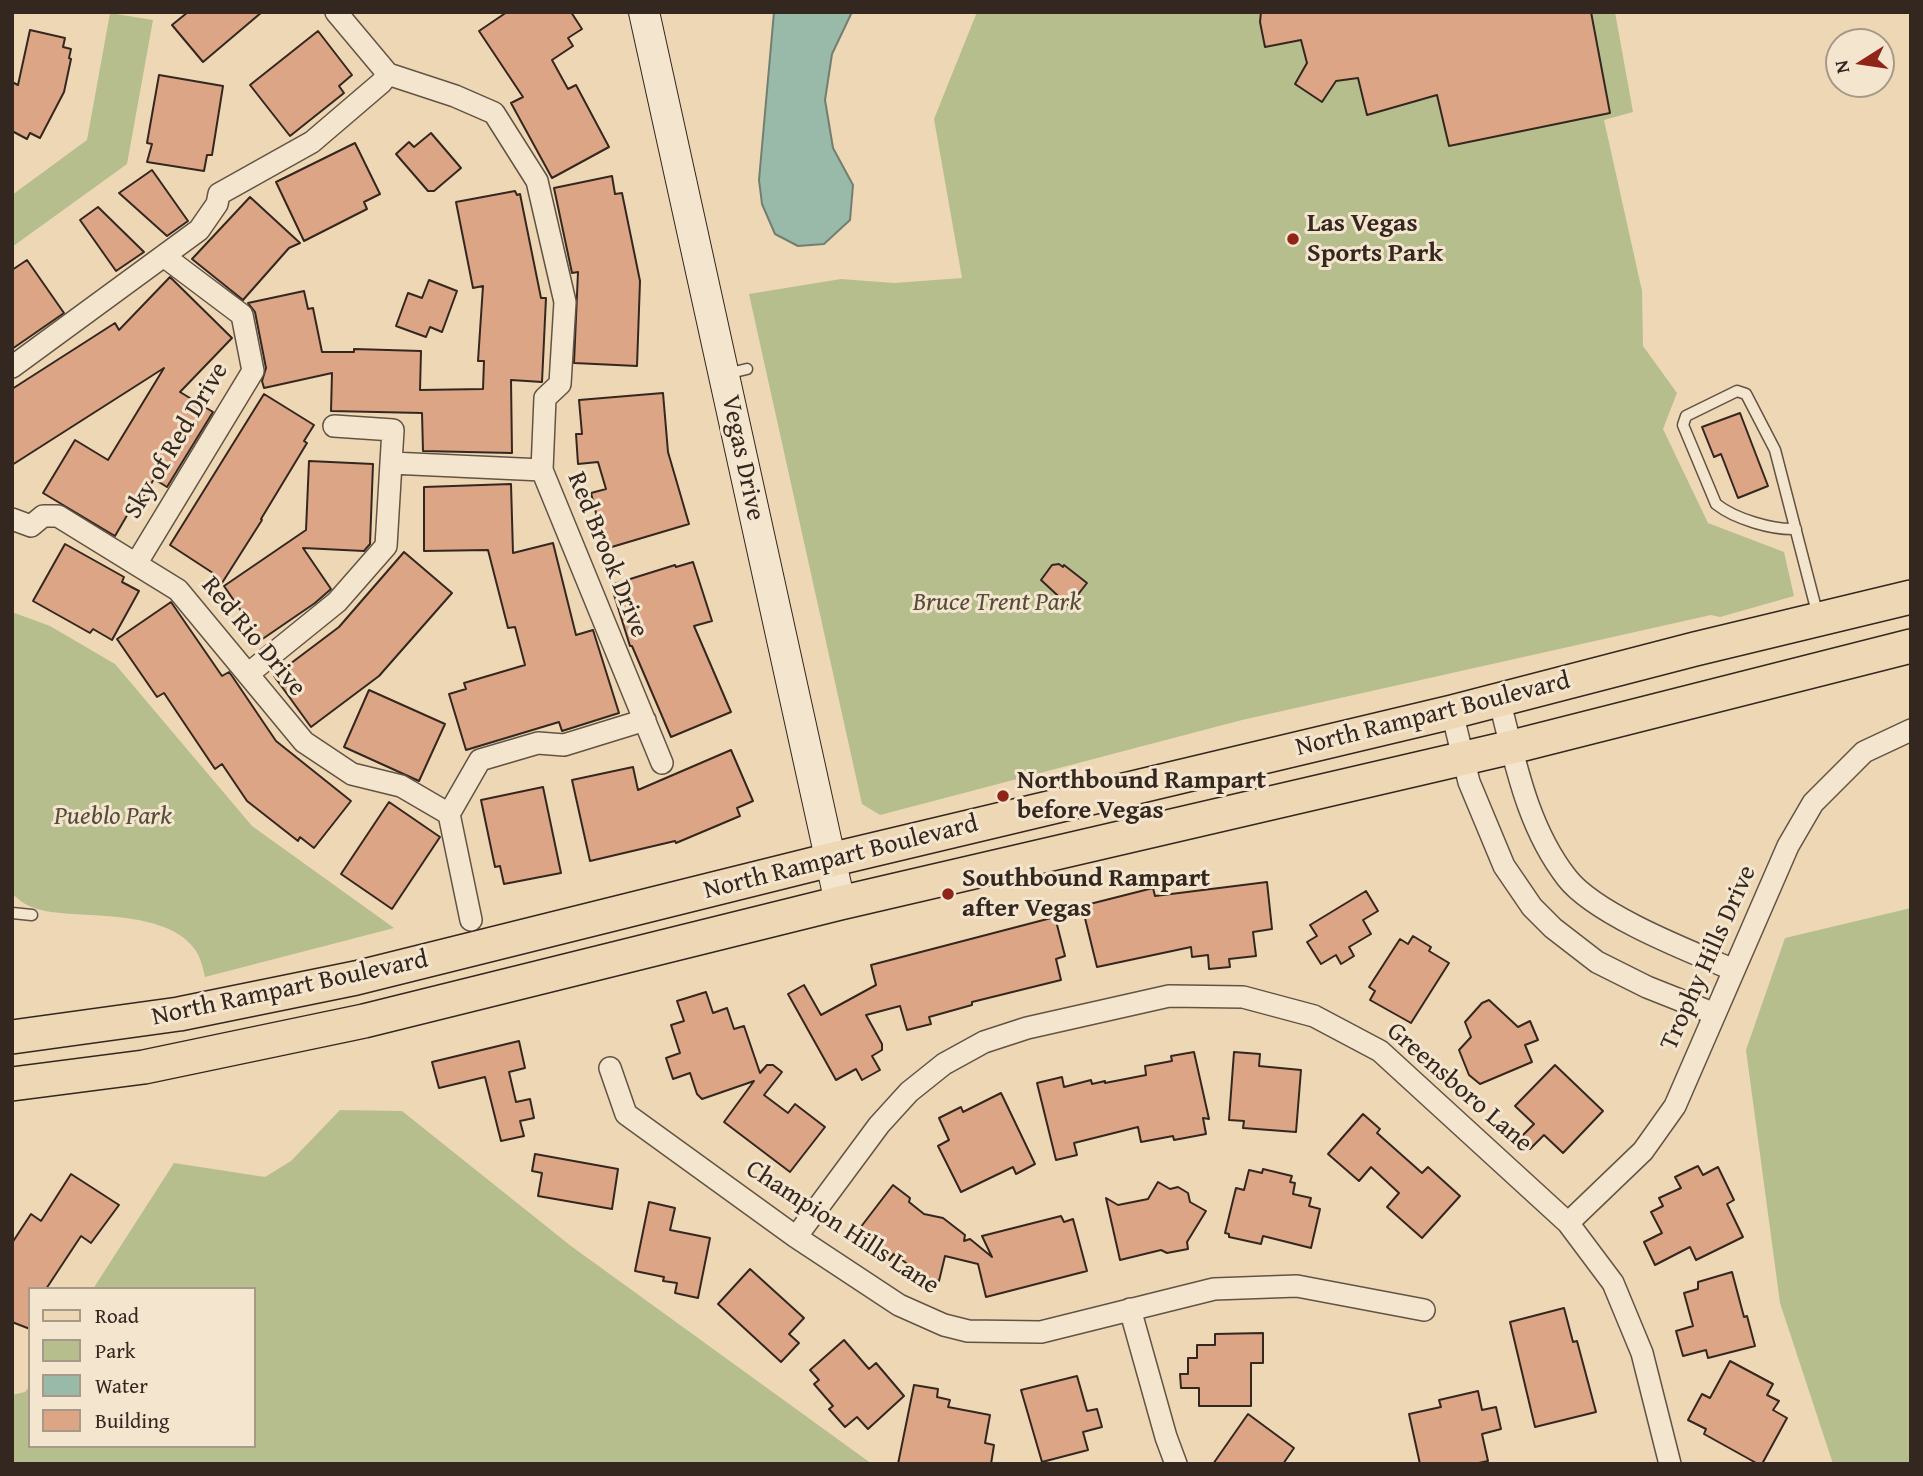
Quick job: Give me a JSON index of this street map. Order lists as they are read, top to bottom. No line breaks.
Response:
{"streets":{"main road":["Vegas Drive","North Rampart Boulevard"],"street":["Sky of Red Drive","Red Brook Drive","Red Rio Drive","Trophy Hills Drive","Greensboro Lane","Champion Hills Lane"]},"crossings":[["Sky of Red Drive","Red Rio Drive"],["Vegas Drive","North Rampart Boulevard"],["Trophy Hills Drive","Greensboro Lane"],["Greensboro Lane","Champion Hills Lane"]],"parks":["Bruce Trent Park","Pueblo Park"],"places":["Las Vegas Sports Park","Northbound Rampart before Vegas","Southbound Rampart after Vegas"],"legend":["Road","Park","Water","Building"],"north":"left"}
